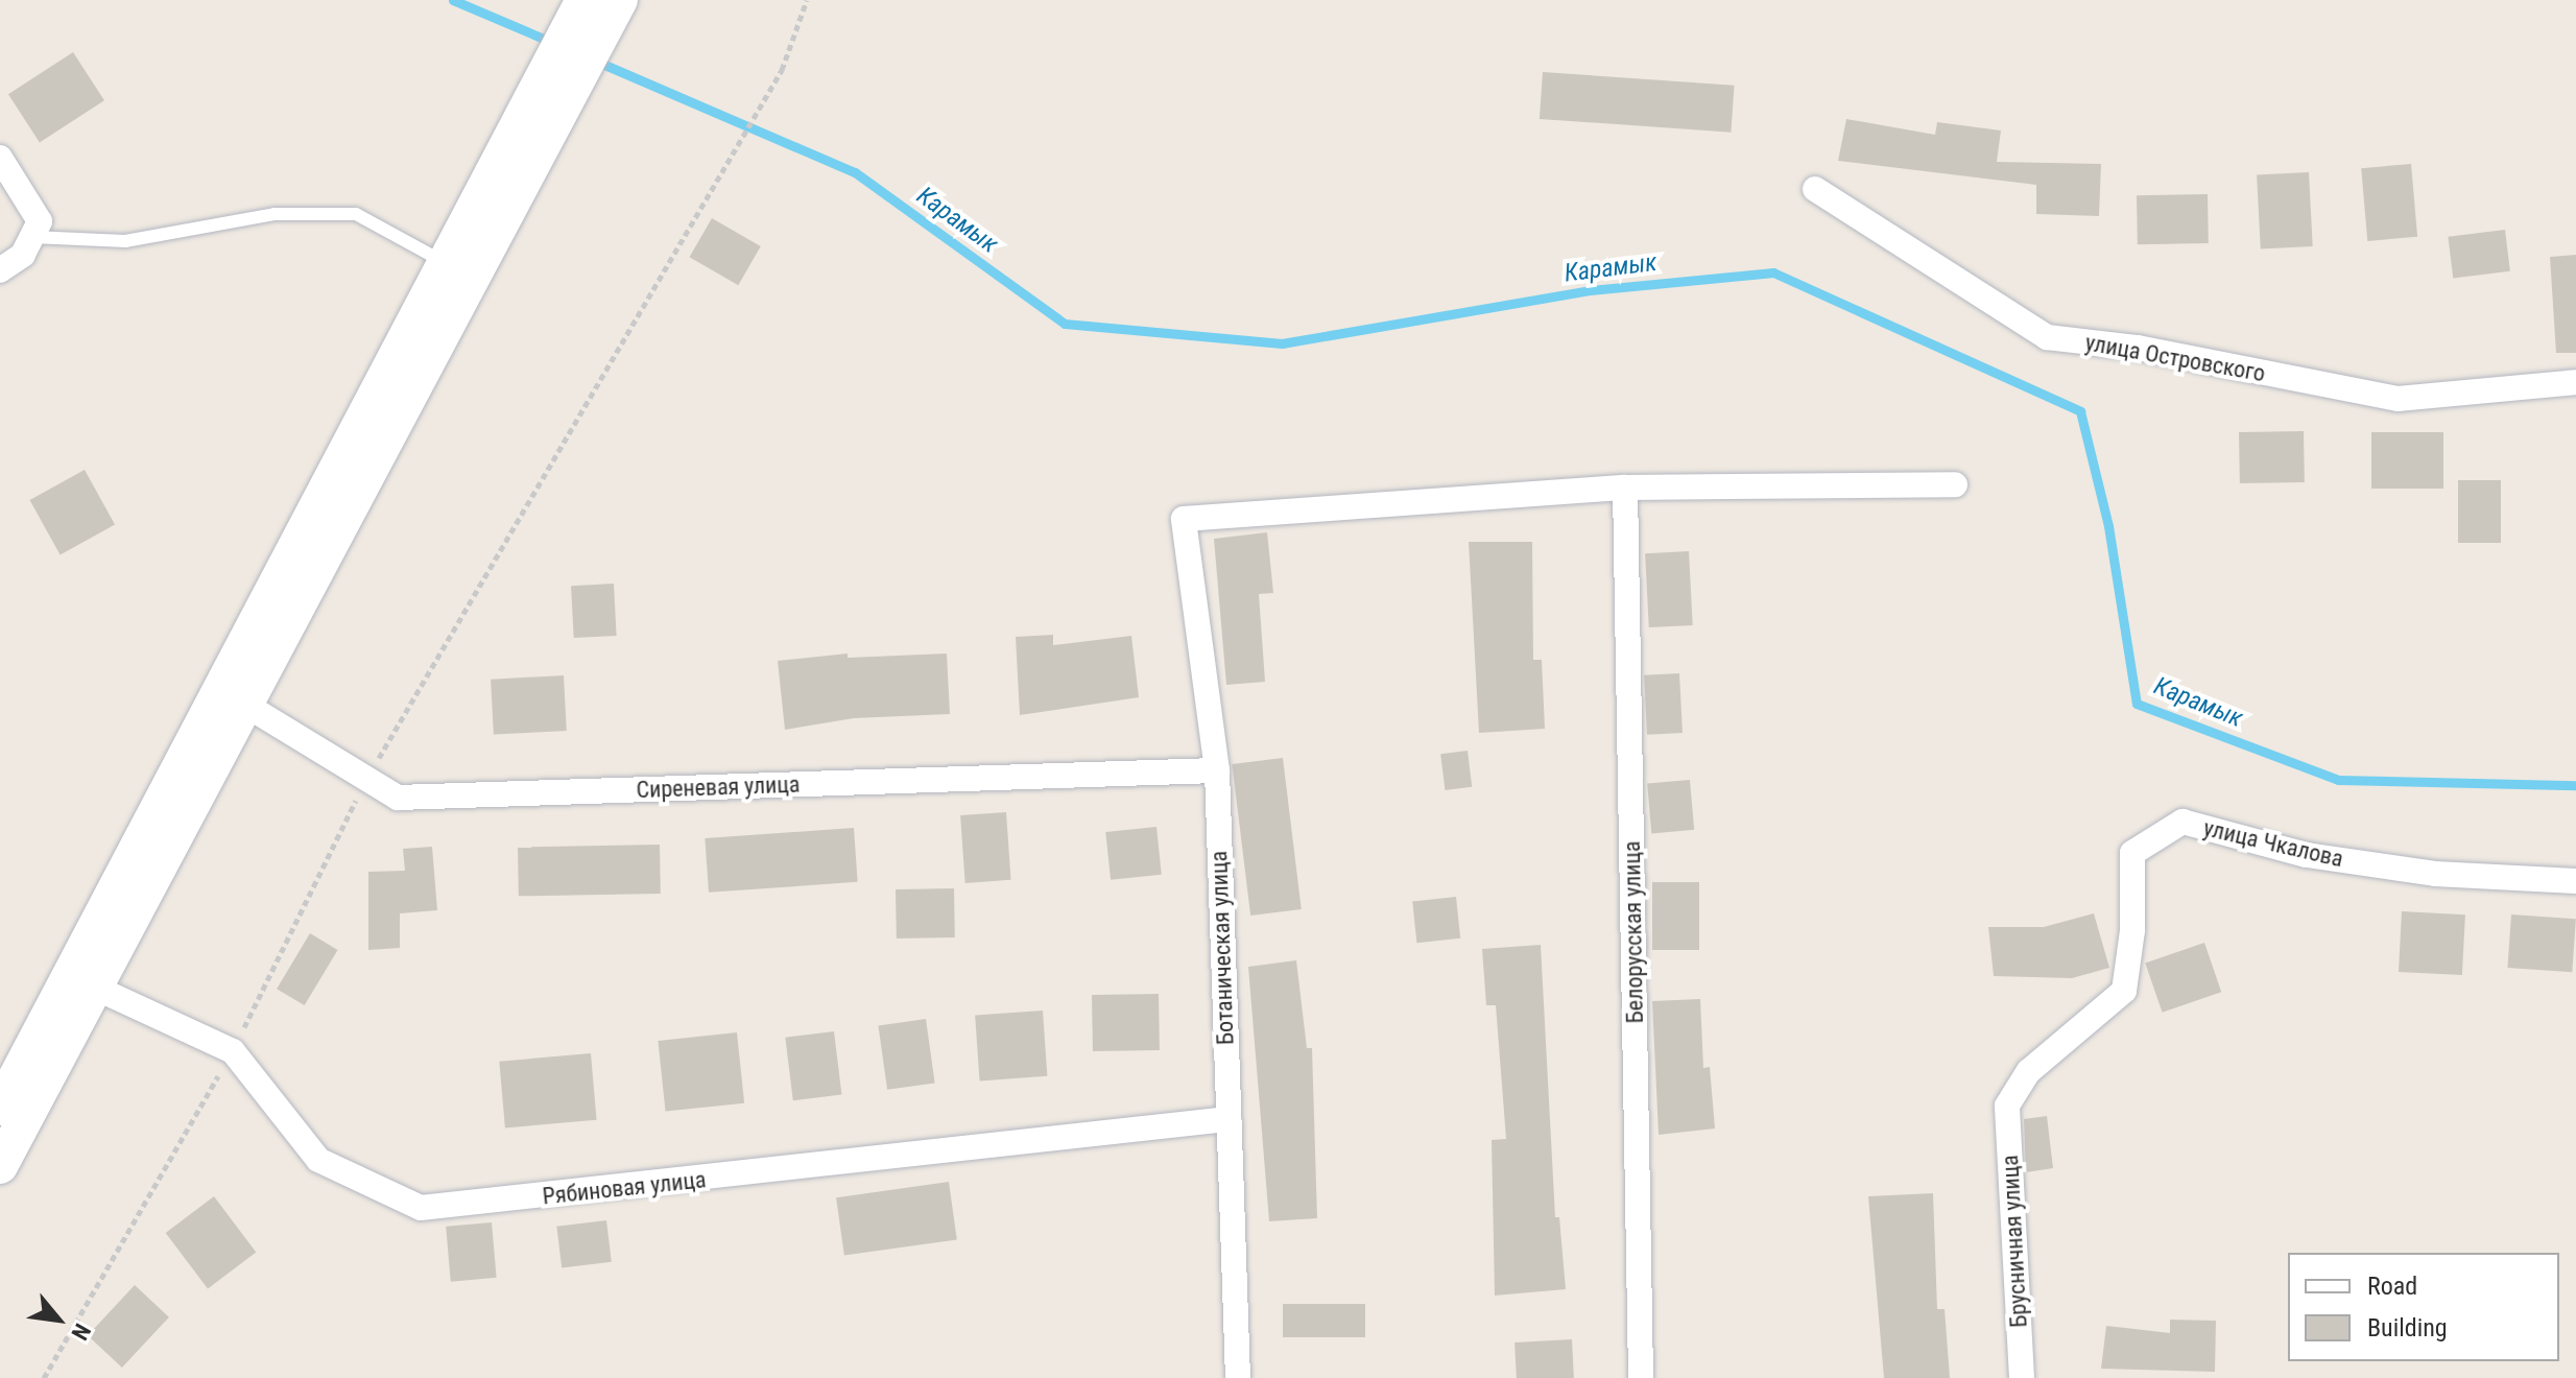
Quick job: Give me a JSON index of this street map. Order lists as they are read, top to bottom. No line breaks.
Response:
{"streets":{"street":["улица Островского","Сиреневая улица","улица Чкалова","Белорусская улица","Ботаническая улица","Рябиновая улица","Брусничная улица"]},"crossings":[["Сиреневая улица","Ботаническая улица"],["улица Чкалова","Брусничная улица"],["Белорусская улица","Ботаническая улица"],["Ботаническая улица","Рябиновая улица"]],"water":["Карамык"],"legend":["Road","Building"],"north":"bottom right"}
